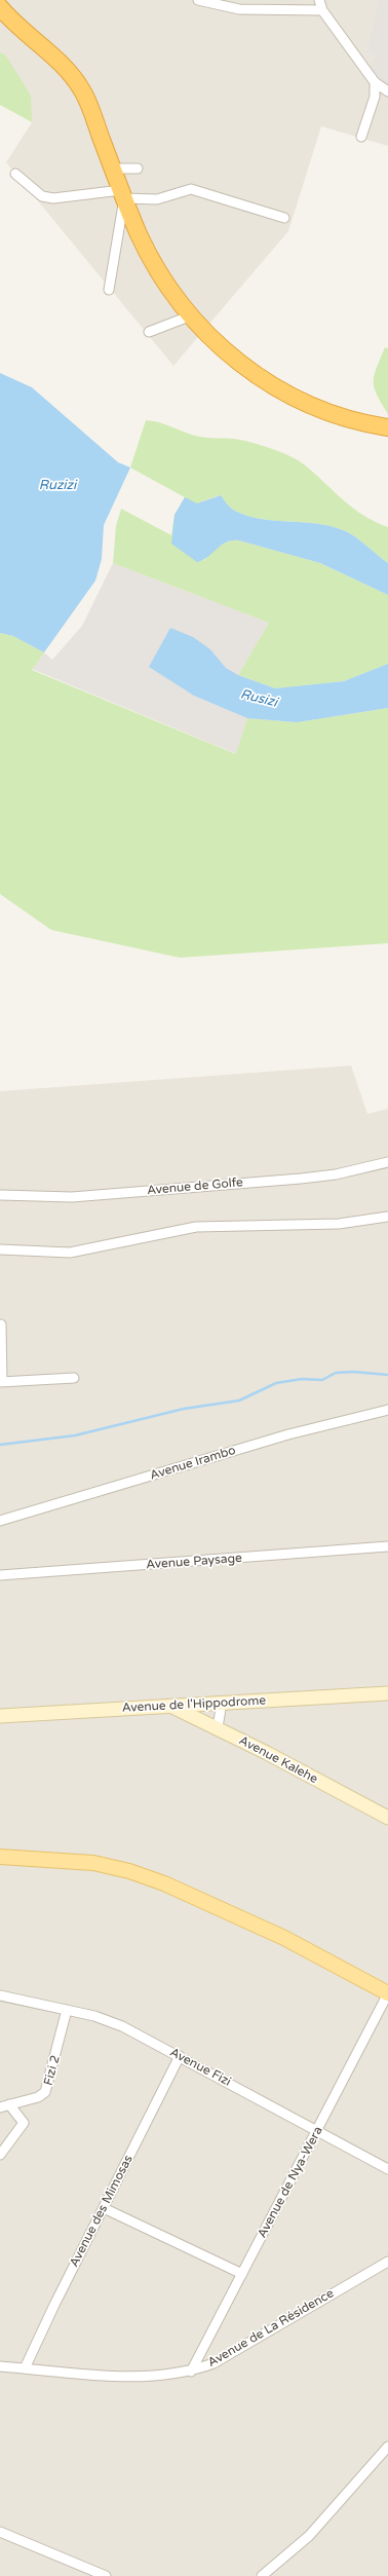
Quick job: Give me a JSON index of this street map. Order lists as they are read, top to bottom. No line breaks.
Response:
{"streets":{"street":["Avenue de Golfe","Avenue Irambo","Avenue Paysage","Avenue de l'Hippodrome","Avenue Kalehe","Avenue Fizi","Fizi 2","Avenue de Nya-Wera","Avenue des Mimosas","Avenue de La Résidence"]},"crossings":[["Avenue de l'Hippodrome","Avenue Kalehe"],["Avenue Fizi","Fizi 2"],["Avenue Fizi","Avenue de Nya-Wera"],["Avenue Fizi","Avenue des Mimosas"],["Avenue de Nya-Wera","Avenue de La Résidence"],["Avenue des Mimosas","Avenue de La Résidence"]],"water":["Ruzizi","Rusizi"]}
